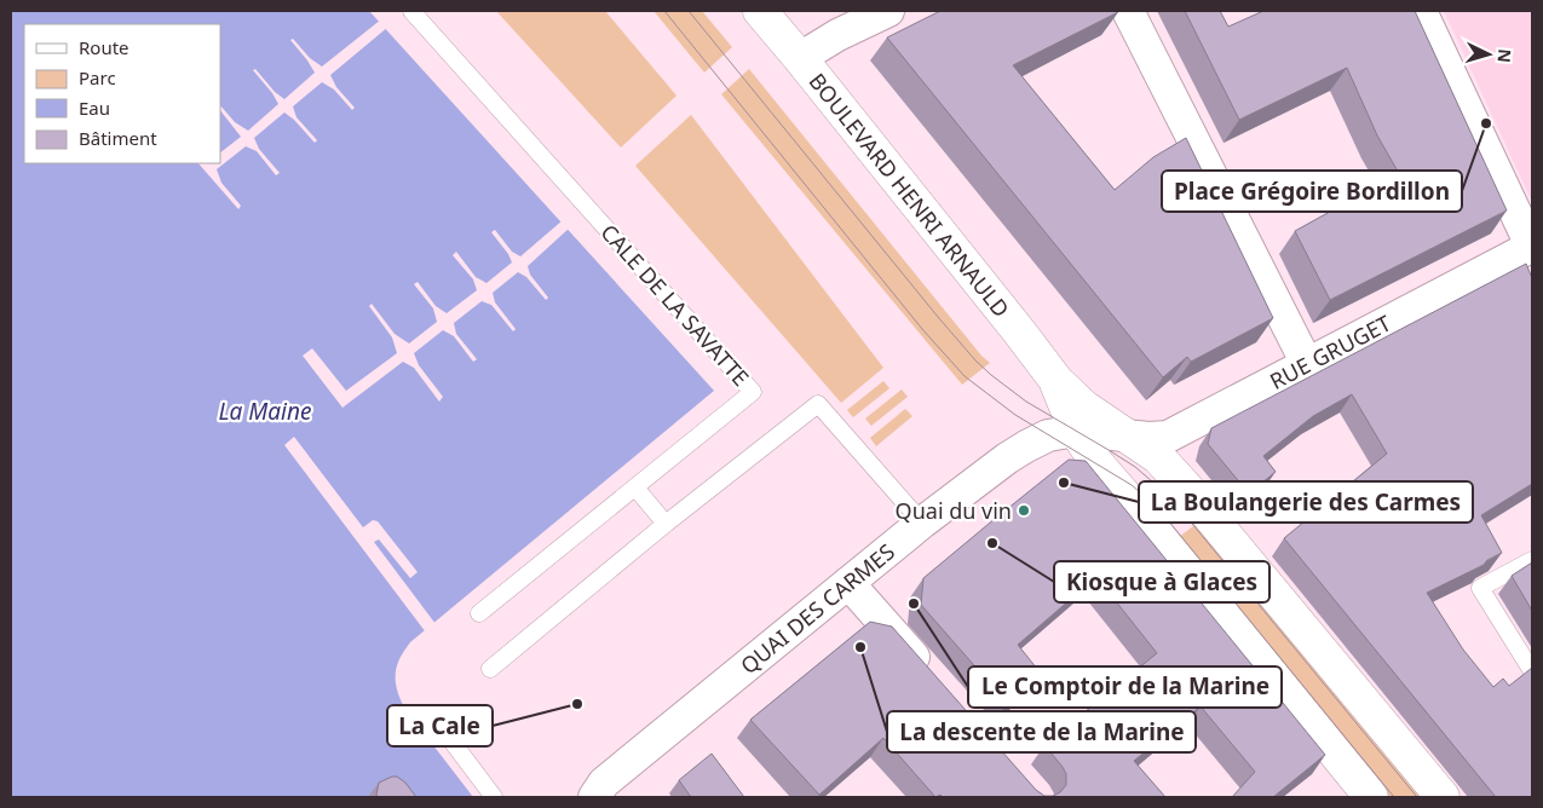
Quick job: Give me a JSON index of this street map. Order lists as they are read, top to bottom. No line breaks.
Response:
{"streets":{"street":["BOULEVARD HENRI ARNAULD","RUE GRUGET","QUAI DES CARMES"],"lane":["CALE DE LA SAVATTE"]},"crossings":[["BOULEVARD HENRI ARNAULD","RUE GRUGET"],["BOULEVARD HENRI ARNAULD","QUAI DES CARMES"],["RUE GRUGET","QUAI DES CARMES"]],"water":["La Maine"],"places":["Place Grégoire Bordillon","La Boulangerie des Carmes","Quai du vin","Kiosque à Glaces","Le Comptoir de la Marine","La descente de la Marine","La Cale"],"legend":["Route","Parc","Eau","Bâtiment"],"north":"right"}
